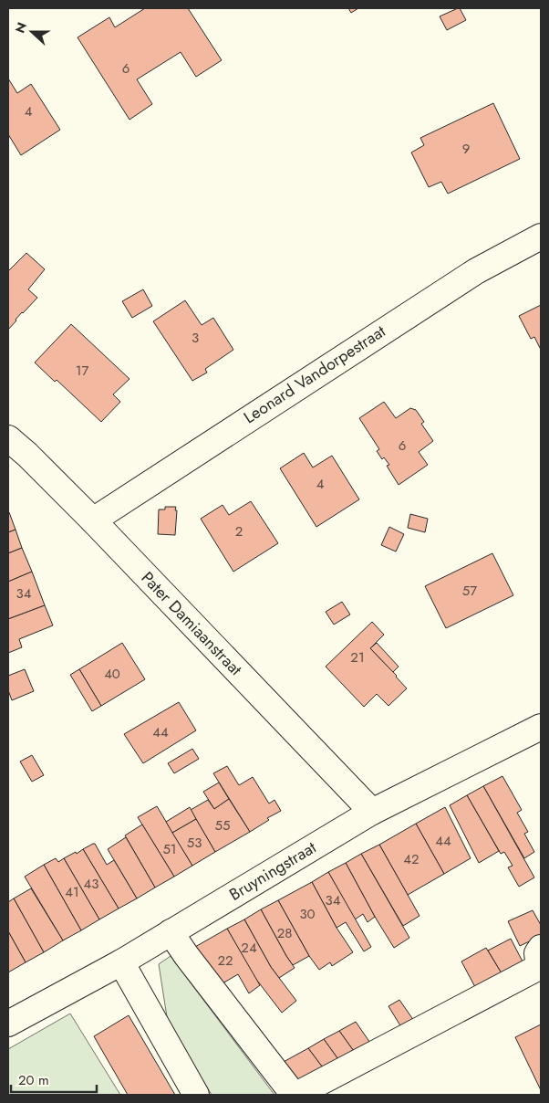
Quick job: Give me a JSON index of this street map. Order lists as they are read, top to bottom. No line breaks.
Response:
{"streets":{"street":["Leonard Vandorpestraat","Pater Damiaanstraat","Bruyningstraat"]},"crossings":[["Leonard Vandorpestraat","Pater Damiaanstraat"],["Pater Damiaanstraat","Bruyningstraat"]],"house_numbers":["6","4","9","3","17","6","4","2","57","34","21","40","44","55","44","53","51","42","43","41","34","30","28","24","22"],"scale_bar":"20 m","north":"left"}
